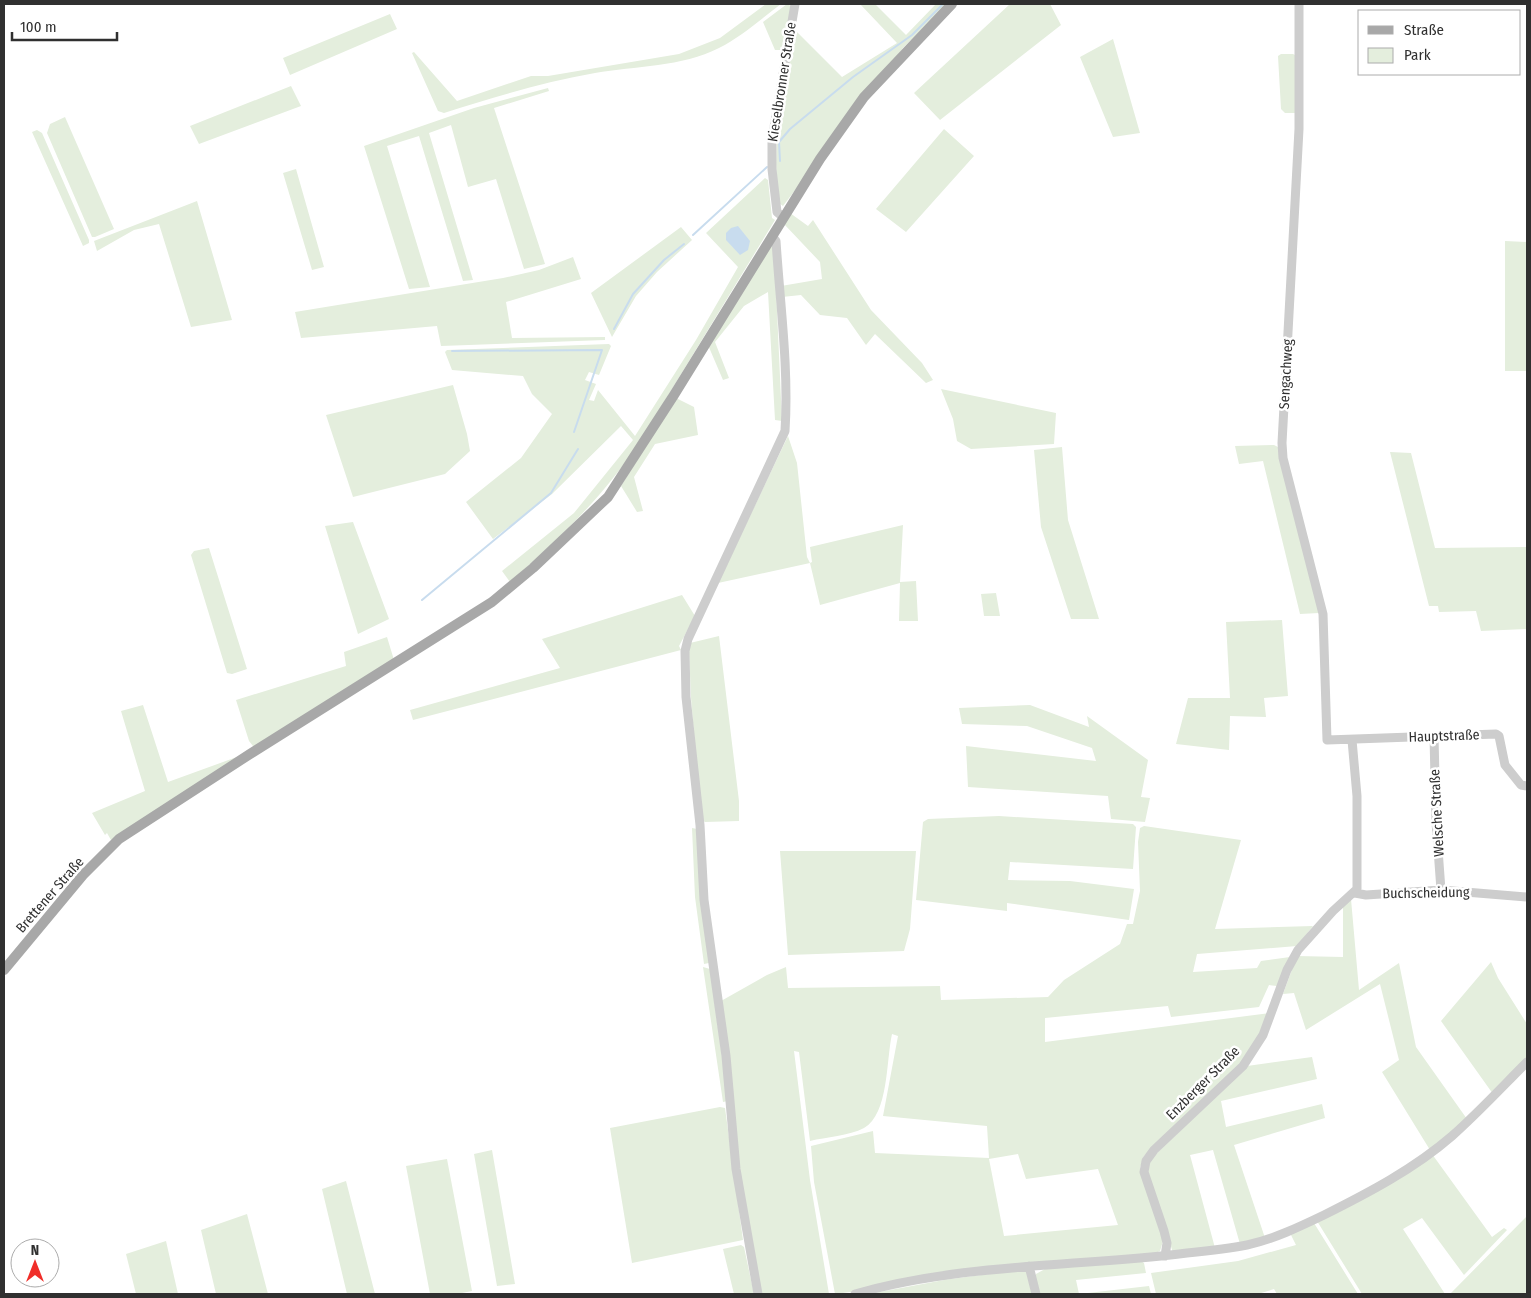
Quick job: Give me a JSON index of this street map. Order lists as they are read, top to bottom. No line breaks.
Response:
{"streets":{"main road":["Brettener Straße"],"street":["Kieselbronner Straße","Sengachweg","Hauptstraße","Welsche Straße","Buchscheidung","Enzberger Straße"]},"crossings":[["Kieselbronner Straße","Brettener Straße"],["Sengachweg","Hauptstraße"],["Hauptstraße","Welsche Straße"],["Welsche Straße","Buchscheidung"],["Buchscheidung","Enzberger Straße"]],"legend":["Straße","Park"],"scale_bar":"100 m","north":"top"}
